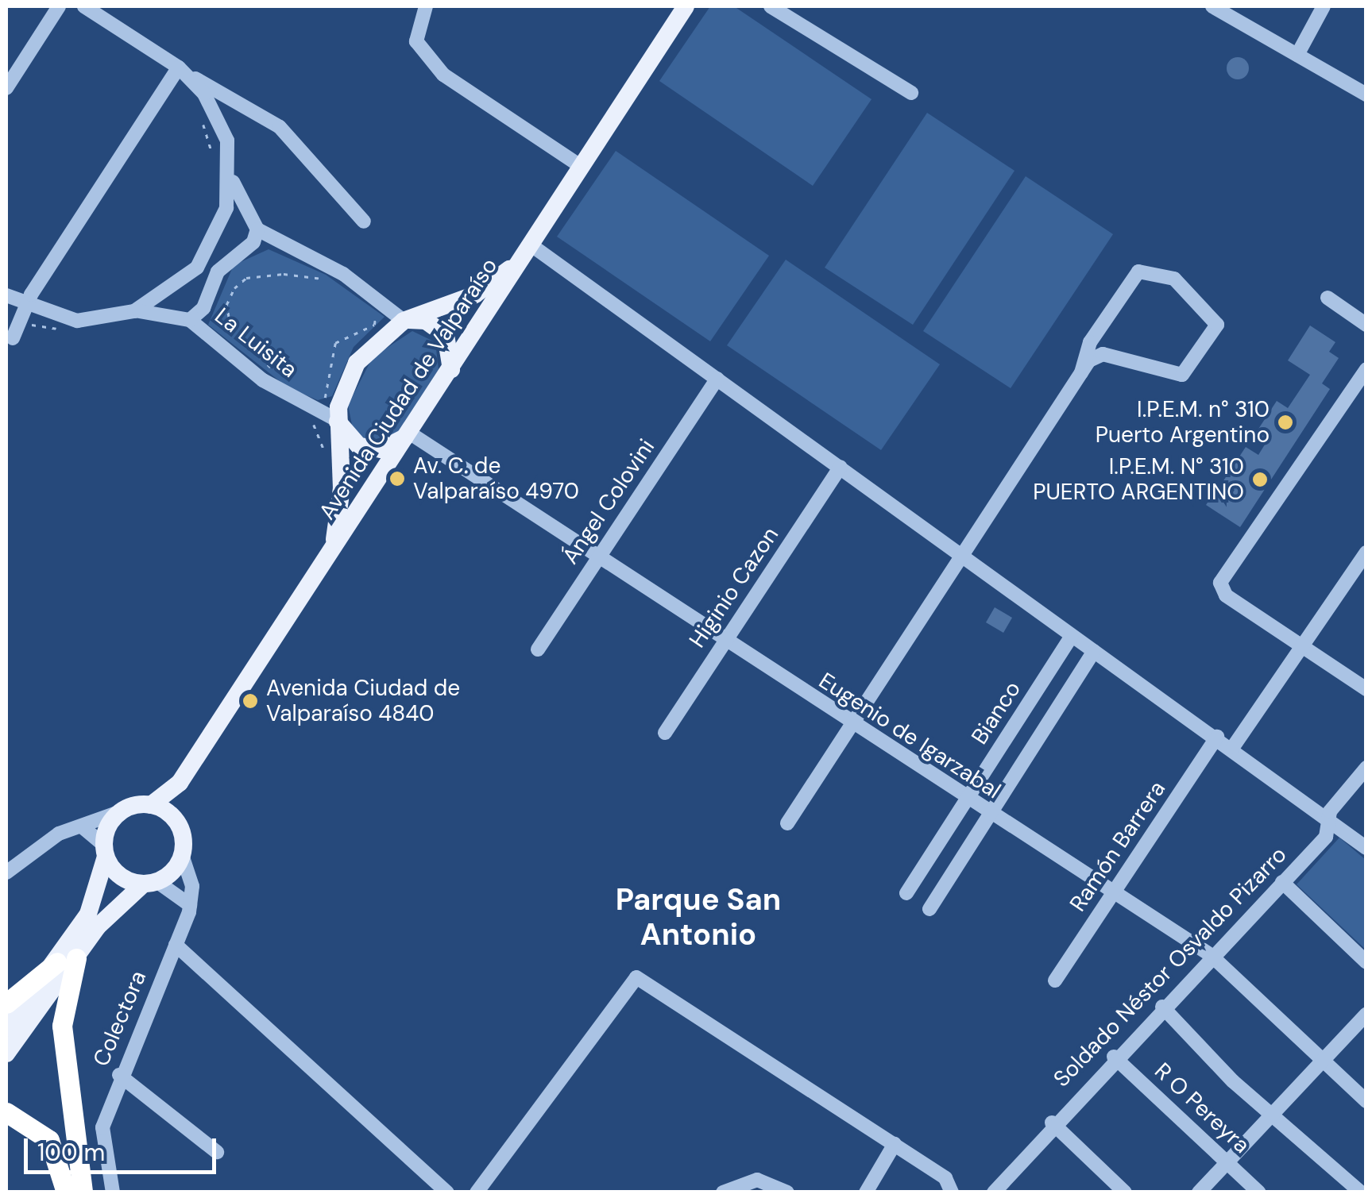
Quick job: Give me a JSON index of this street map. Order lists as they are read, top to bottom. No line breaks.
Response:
{"streets":{"main road":["Avenida Ciudad de Valparaíso"],"street":["La Luisita","Ángel Colovini","Higinio Cazon","Bianco","Eugenio de Igarzabal","Ramón Barrera","Soldado Néstor Osvaldo Pizarro","Colectora","R O Pereyra"]},"crossings":[["La Luisita","Avenida Ciudad de Valparaíso"],["Avenida Ciudad de Valparaíso","Eugenio de Igarzabal"],["Ángel Colovini","Eugenio de Igarzabal"],["Higinio Cazon","Eugenio de Igarzabal"],["Bianco","Eugenio de Igarzabal"],["Eugenio de Igarzabal","Ramón Barrera"],["Eugenio de Igarzabal","Soldado Néstor Osvaldo Pizarro"],["Soldado Néstor Osvaldo Pizarro","R O Pereyra"]],"districts":["Parque San Antonio"],"places":["I.P.E.M. n° 310 Puerto Argentino","Av. C. de Valparaíso 4970","I.P.E.M. N° 310 PUERTO ARGENTINO","Avenida Ciudad de Valparaíso 4840"],"scale_bar":"100 m"}
